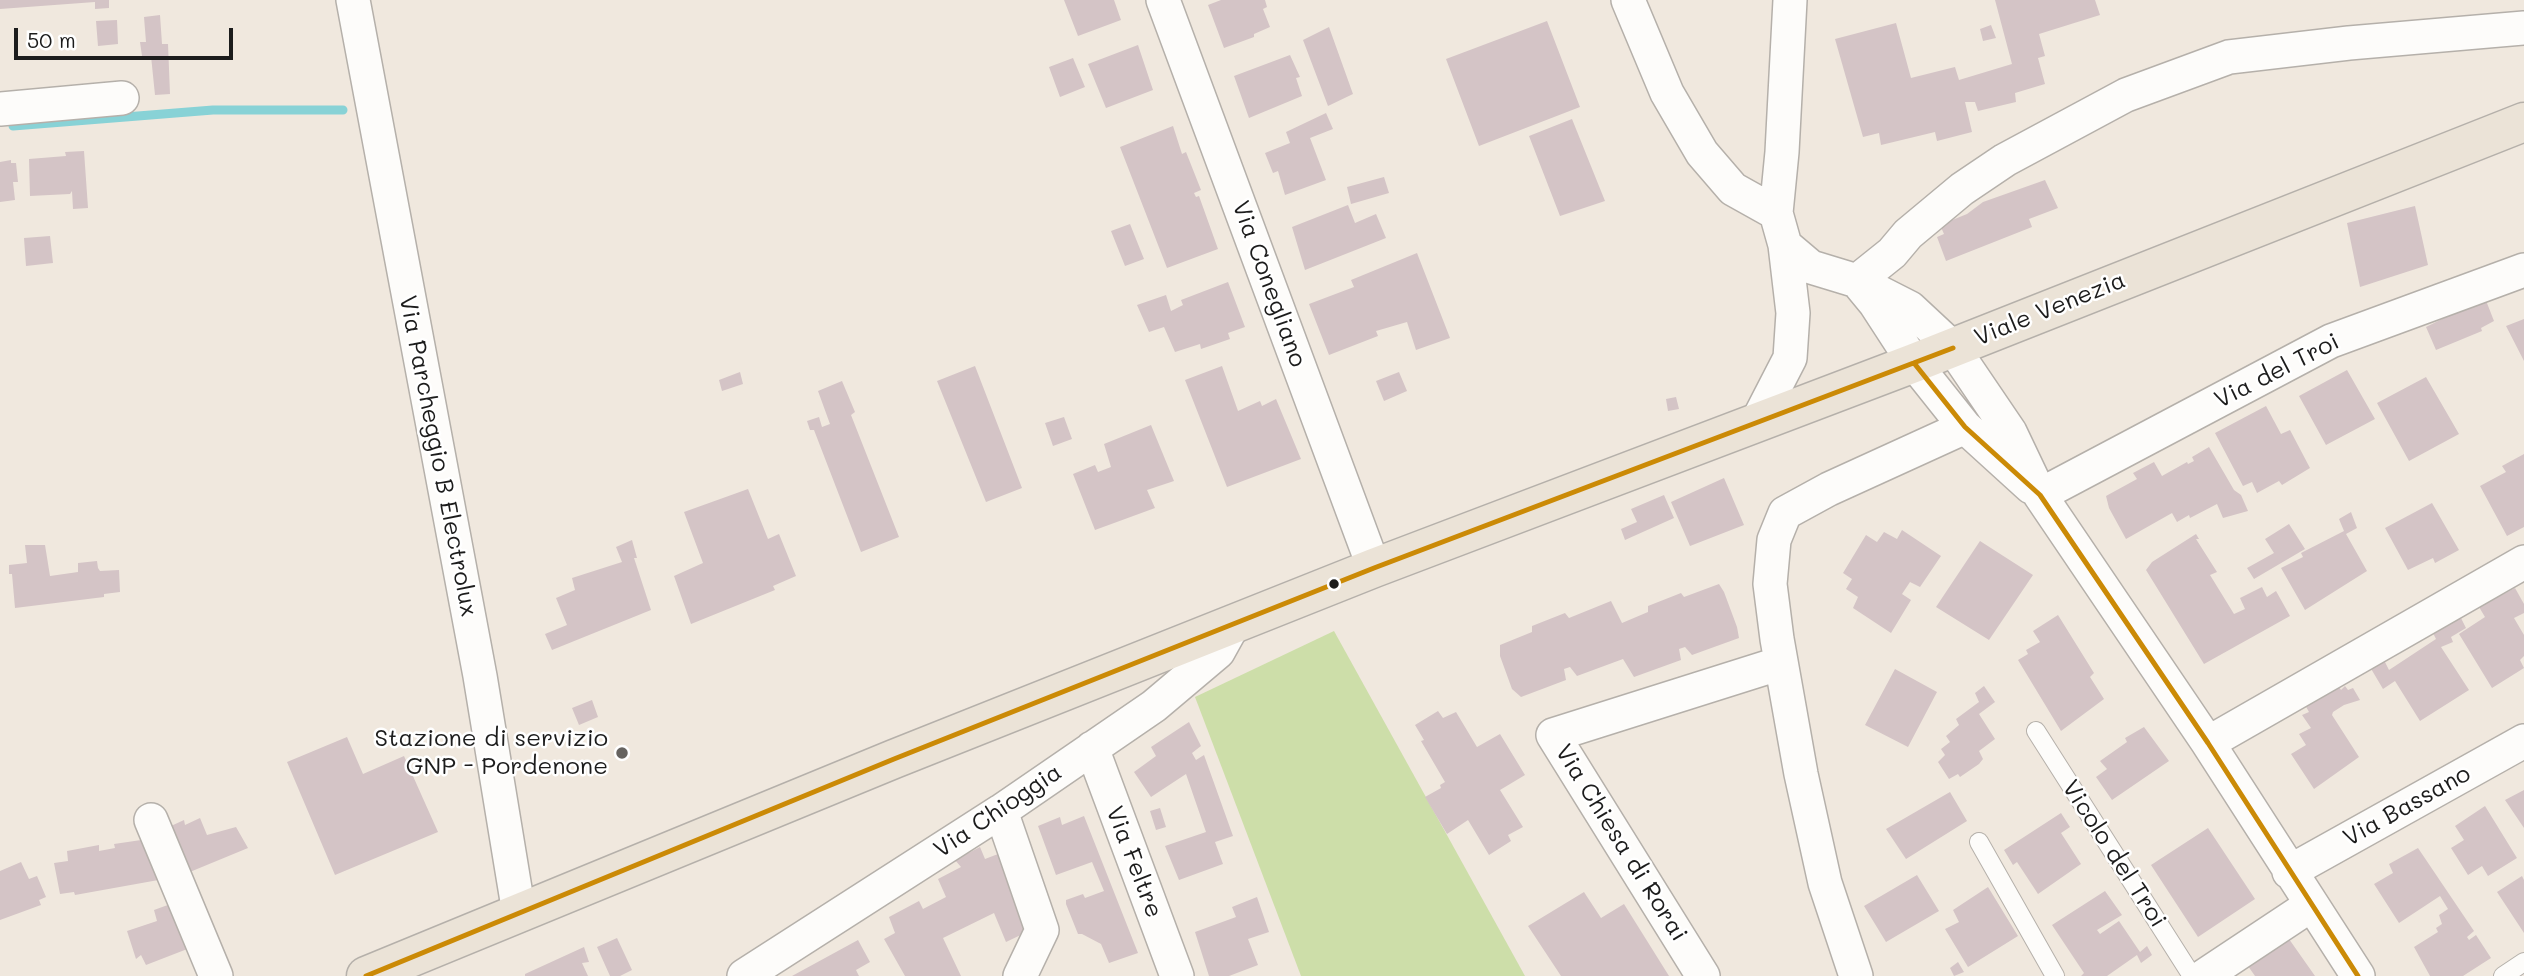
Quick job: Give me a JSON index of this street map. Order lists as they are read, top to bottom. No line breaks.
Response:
{"streets":{"main road":["Viale Venezia"],"street":["Via Conegliano","Via del Troi","Via Parcheggio B Electrolux","Via Bassano","Via Chioggia","Via Chiesa di Rorai","Via Feltre"],"lane":["Vicolo del Troi"]},"crossings":[["Via Conegliano","Viale Venezia"],["Viale Venezia","Via Parcheggio B Electrolux"],["Viale Venezia","Via Chioggia"],["Via Chioggia","Via Feltre"]],"places":["Stazione di servizio GNP - Pordenone"],"scale_bar":"50 m"}
